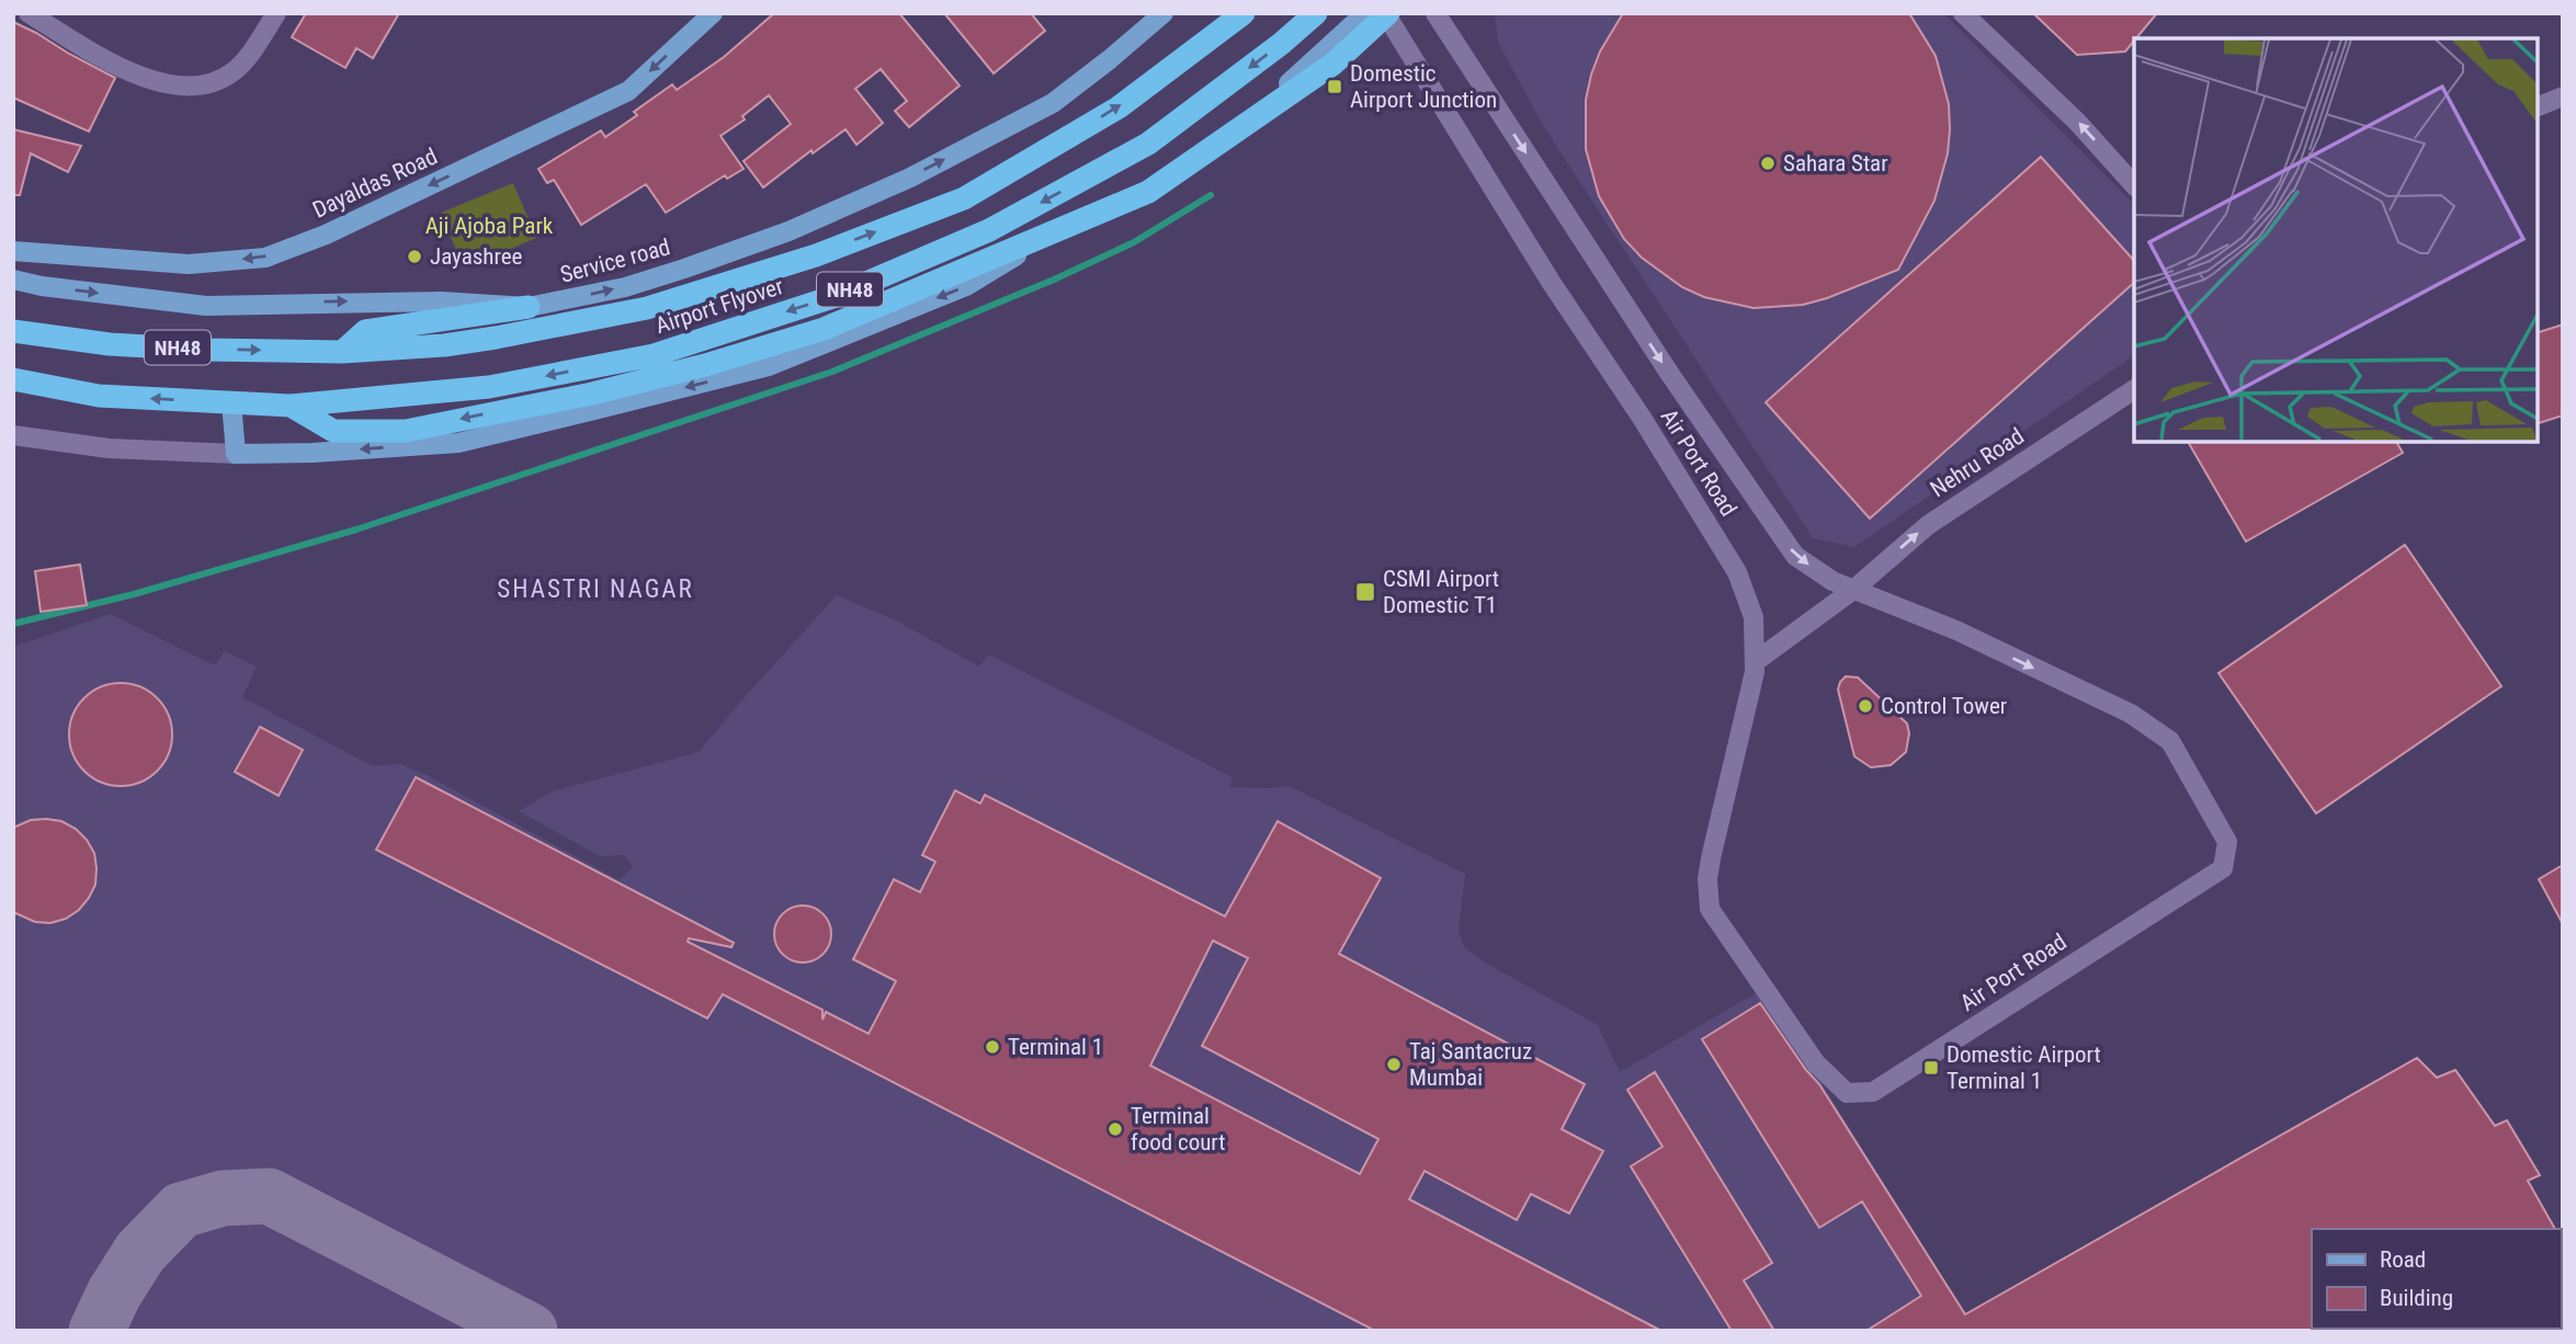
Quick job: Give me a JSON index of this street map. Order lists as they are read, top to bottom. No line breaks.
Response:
{"streets":{"highway":["NH48","Airport Flyover"],"main road":["Dayaldas Road","Service road"],"street":["Air Port Road","Nehru Road"]},"crossings":[["NH48","Airport Flyover"],["Air Port Road","Nehru Road"]],"one_way":["Dayaldas Road","Nehru Road"],"districts":["SHASTRI NAGAR"],"parks":["Aji Ajoba Park"],"places":{"transit":["Domestic Airport Junction","CSMI Airport Domestic T1","Domestic Airport Terminal 1"],"other":["Sahara Star","Jayashree","Control Tower","Terminal 1","Taj Santacruz Mumbai","Terminal food court"]},"legend":["Road","Building"]}
